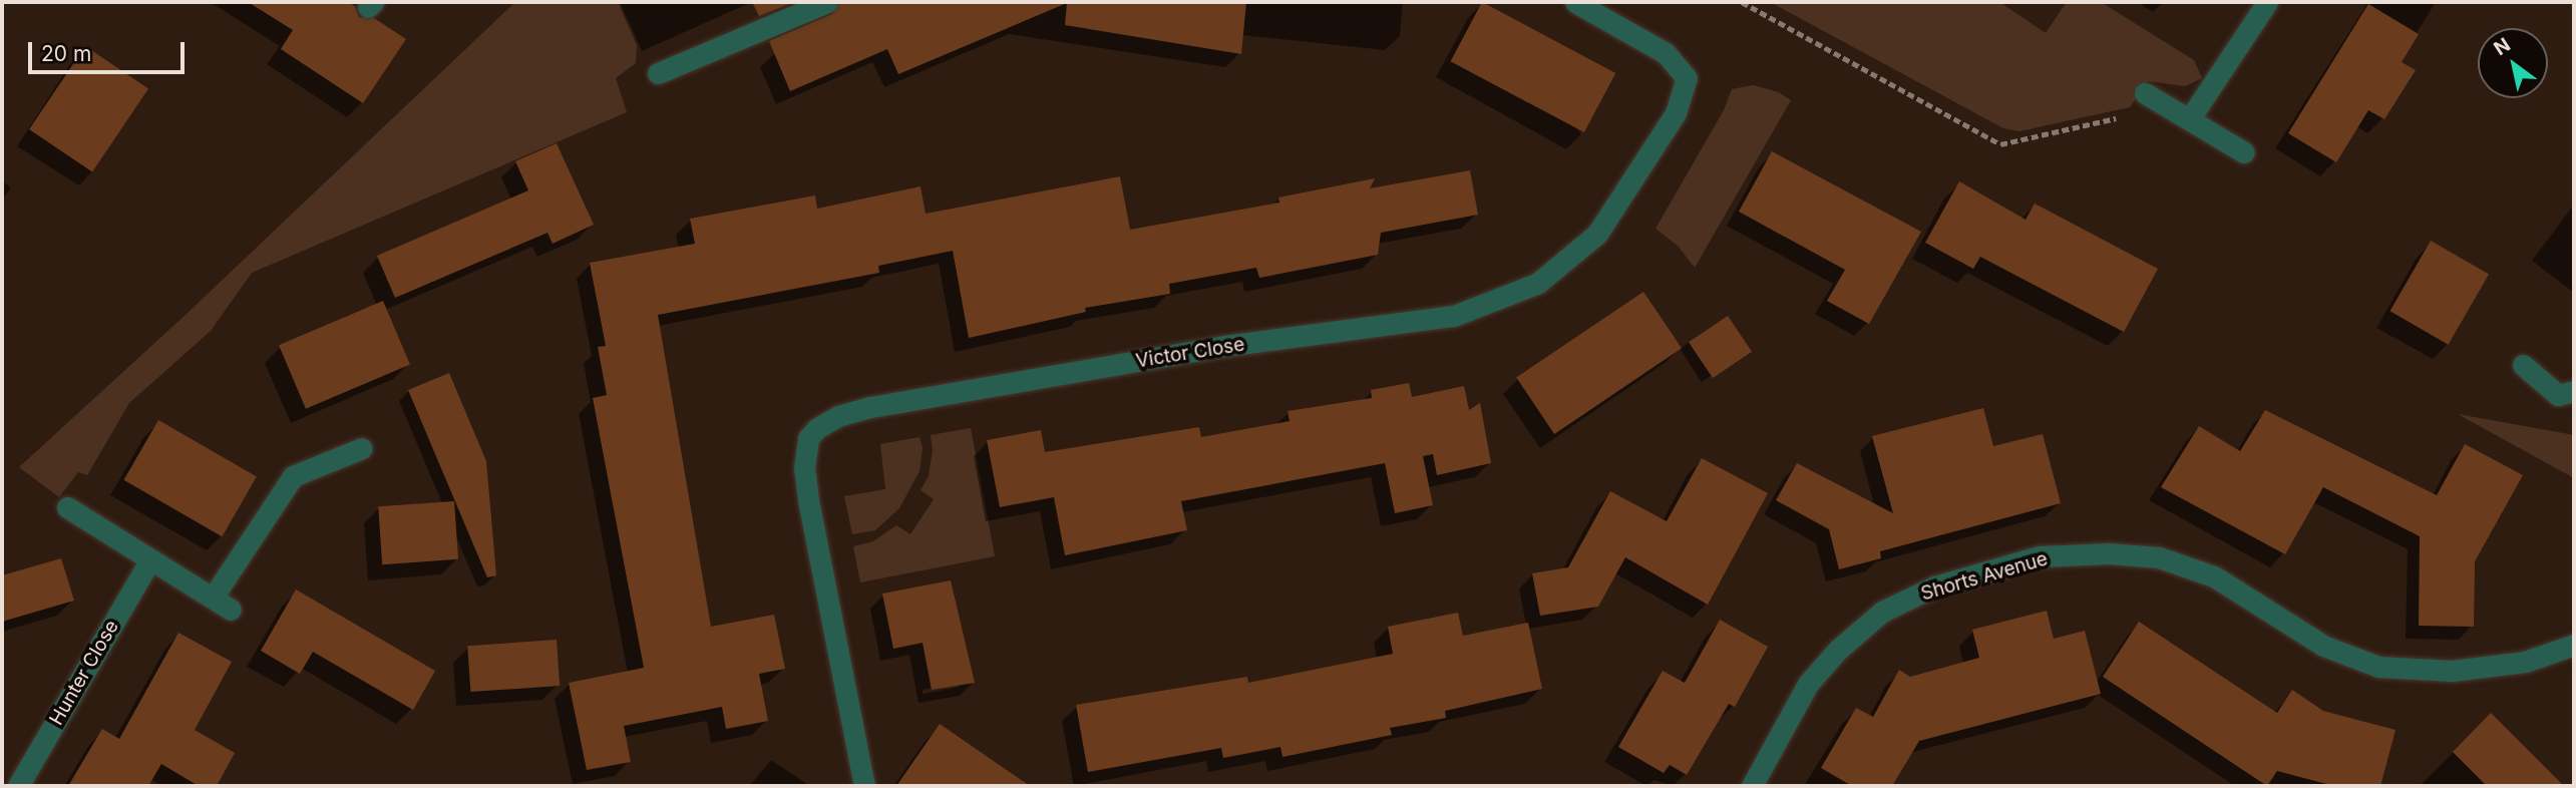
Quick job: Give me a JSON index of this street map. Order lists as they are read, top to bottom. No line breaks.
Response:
{"streets":{"street":["Victor Close","Shorts Avenue","Hunter Close"]},"scale_bar":"20 m","north":"top left"}
